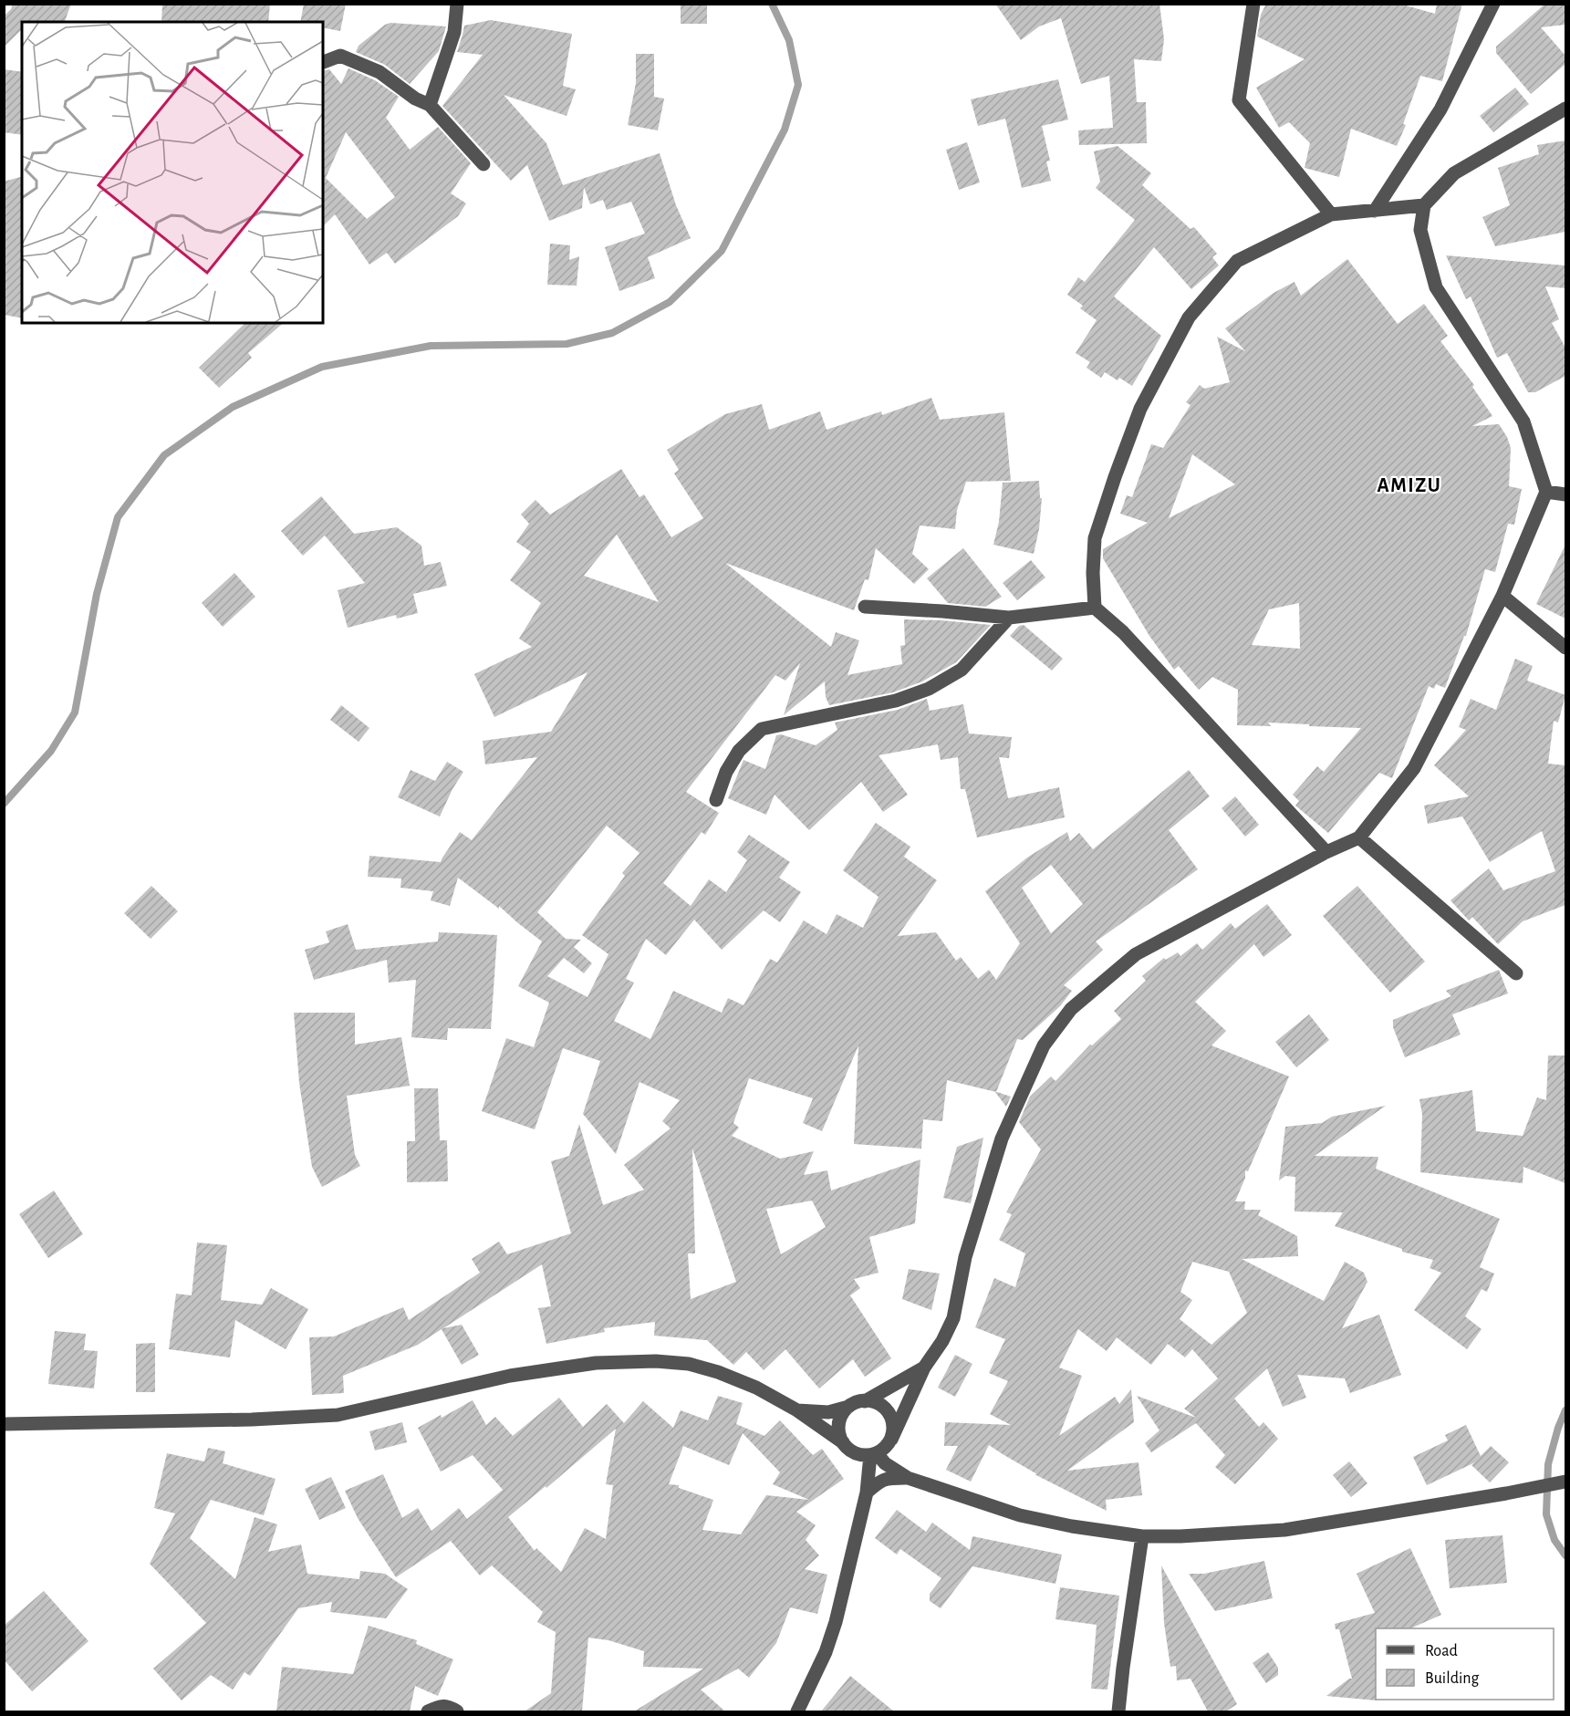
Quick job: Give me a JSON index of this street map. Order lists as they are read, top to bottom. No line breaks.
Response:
{"districts":["AMIZU"],"legend":["Road","Building"]}
